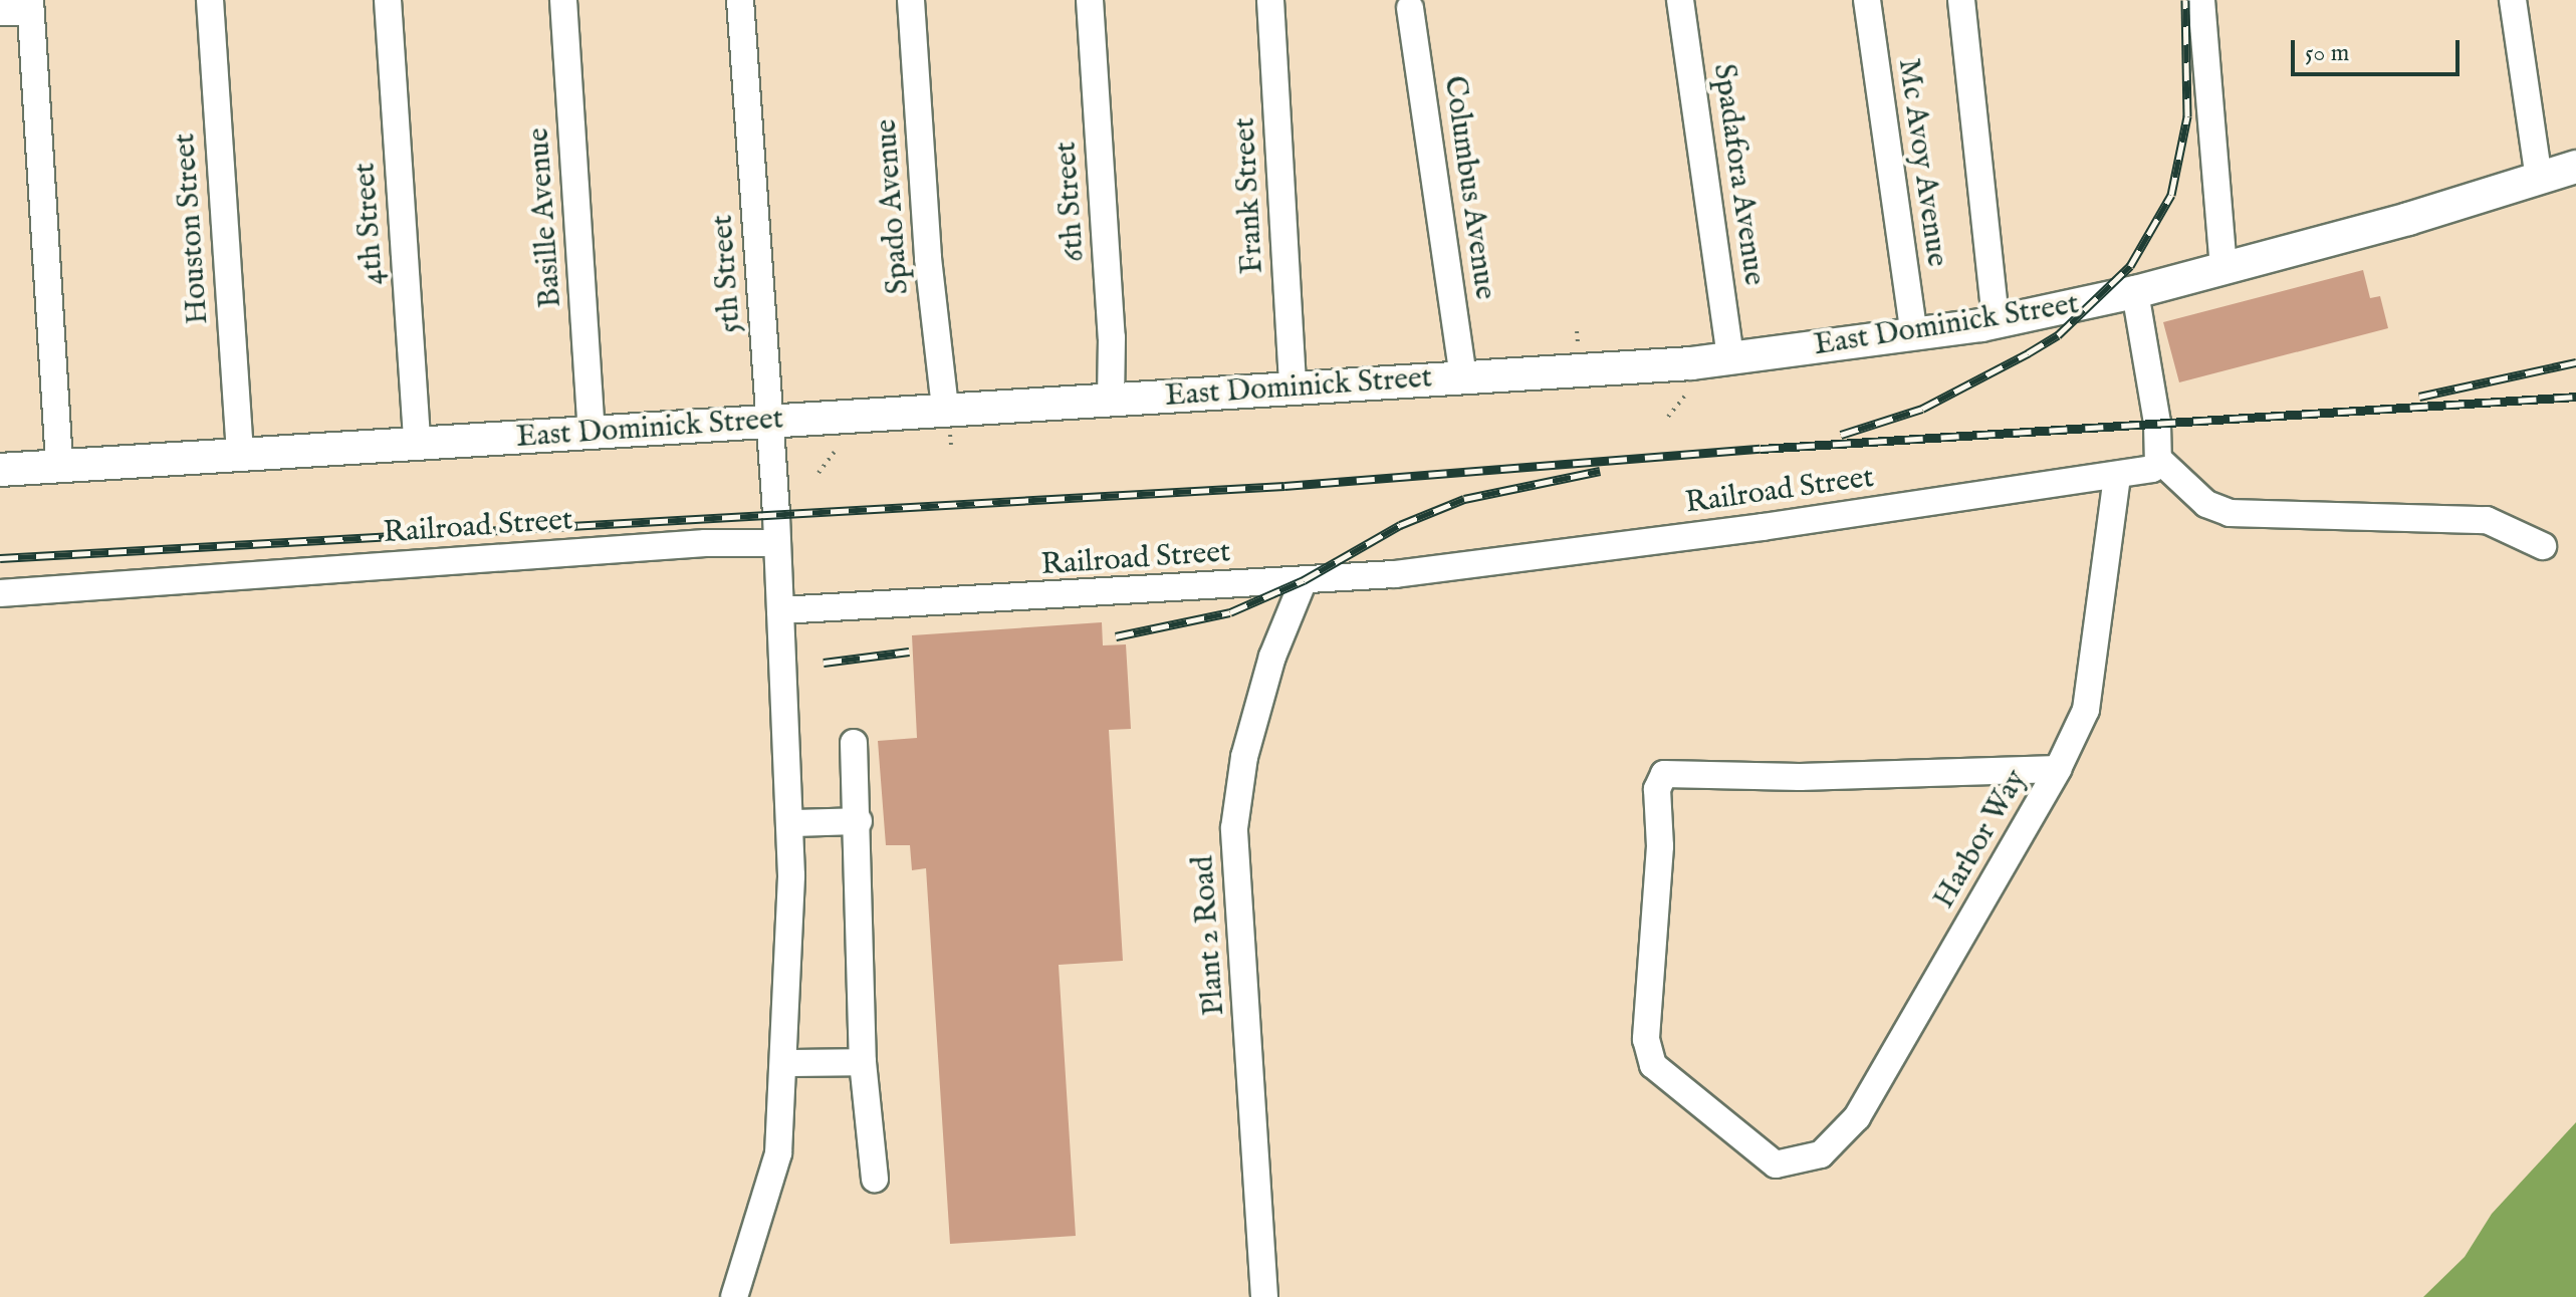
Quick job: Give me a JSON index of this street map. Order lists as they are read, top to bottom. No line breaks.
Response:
{"streets":{"main road":["East Dominick Street"],"street":["Mc Avoy Avenue","Spadafora Avenue","Columbus Avenue","Frank Street","6th Street","Spado Avenue","Basille Avenue","4th Street","Houston Street","5th Street","Railroad Street","Harbor Way","Plant 2 Road"]},"crossings":[["Mc Avoy Avenue","East Dominick Street"],["Spadafora Avenue","East Dominick Street"],["Columbus Avenue","East Dominick Street"],["Frank Street","East Dominick Street"],["6th Street","East Dominick Street"],["Spado Avenue","East Dominick Street"],["Basille Avenue","East Dominick Street"],["4th Street","East Dominick Street"],["Houston Street","East Dominick Street"],["5th Street","East Dominick Street"],["5th Street","Railroad Street"],["Railroad Street","Harbor Way"],["Railroad Street","Plant 2 Road"]],"scale_bar":"50 m"}
